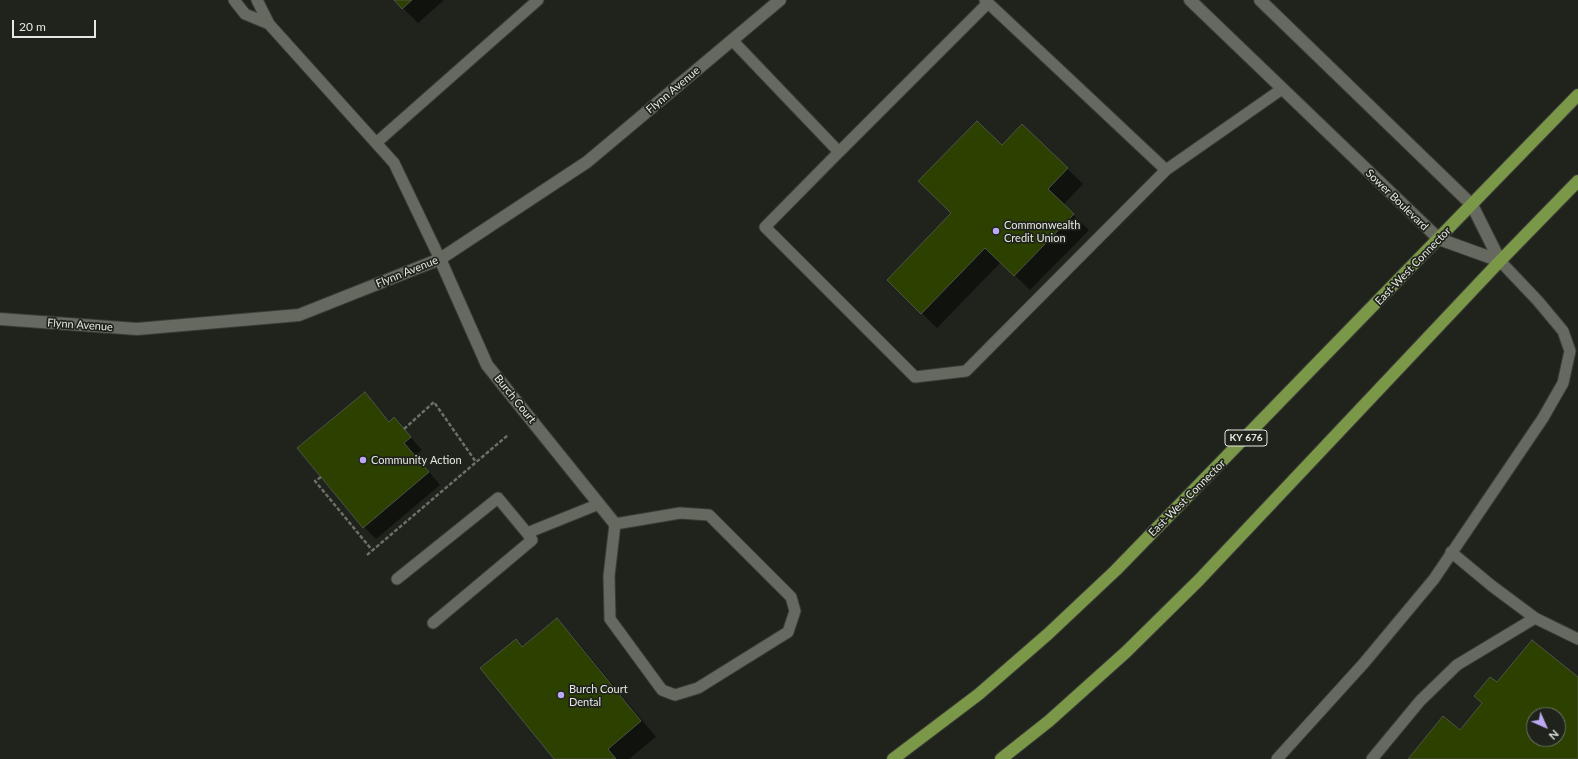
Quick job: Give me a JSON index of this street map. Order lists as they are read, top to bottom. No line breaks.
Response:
{"streets":{"main road":["East-West Connector","KY 676"],"street":["Flynn Avenue","Sower Boulevard","Burch Court"]},"crossings":[["Flynn Avenue","Burch Court"],["Sower Boulevard","East-West Connector"]],"places":["Commonwealth Credit Union","Community Action","Burch Court Dental"],"scale_bar":"20 m","north":"bottom right"}
